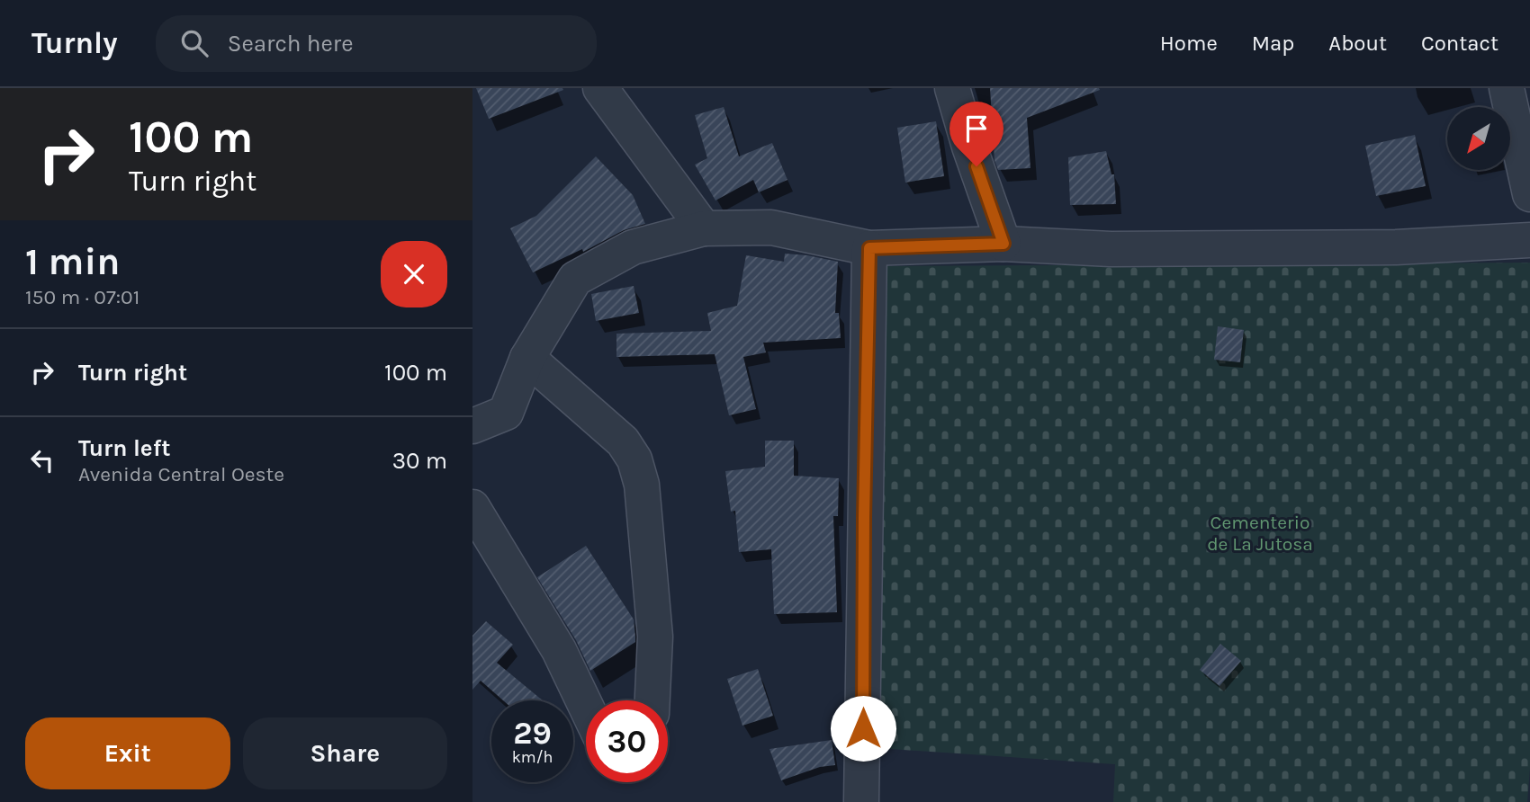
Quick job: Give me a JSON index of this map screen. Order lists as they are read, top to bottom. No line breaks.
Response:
{"parks":["Cementerio de La Jutosa"],"north":"bottom left","page":{"header":"Turnly","search":"Search here","nav":["Home","Map","About","Contact"],"turn":["100 m","Turn right"],"heading":["1 min","150 m · 07:01"],"list":[{"name":"Turn right","value":"100 m"},{"name":"Turn left","note":"Avenida Central Oeste","value":"30 m"}],"speed":"29 km/h","limit":"30","buttons":["Exit","Share"]}}
